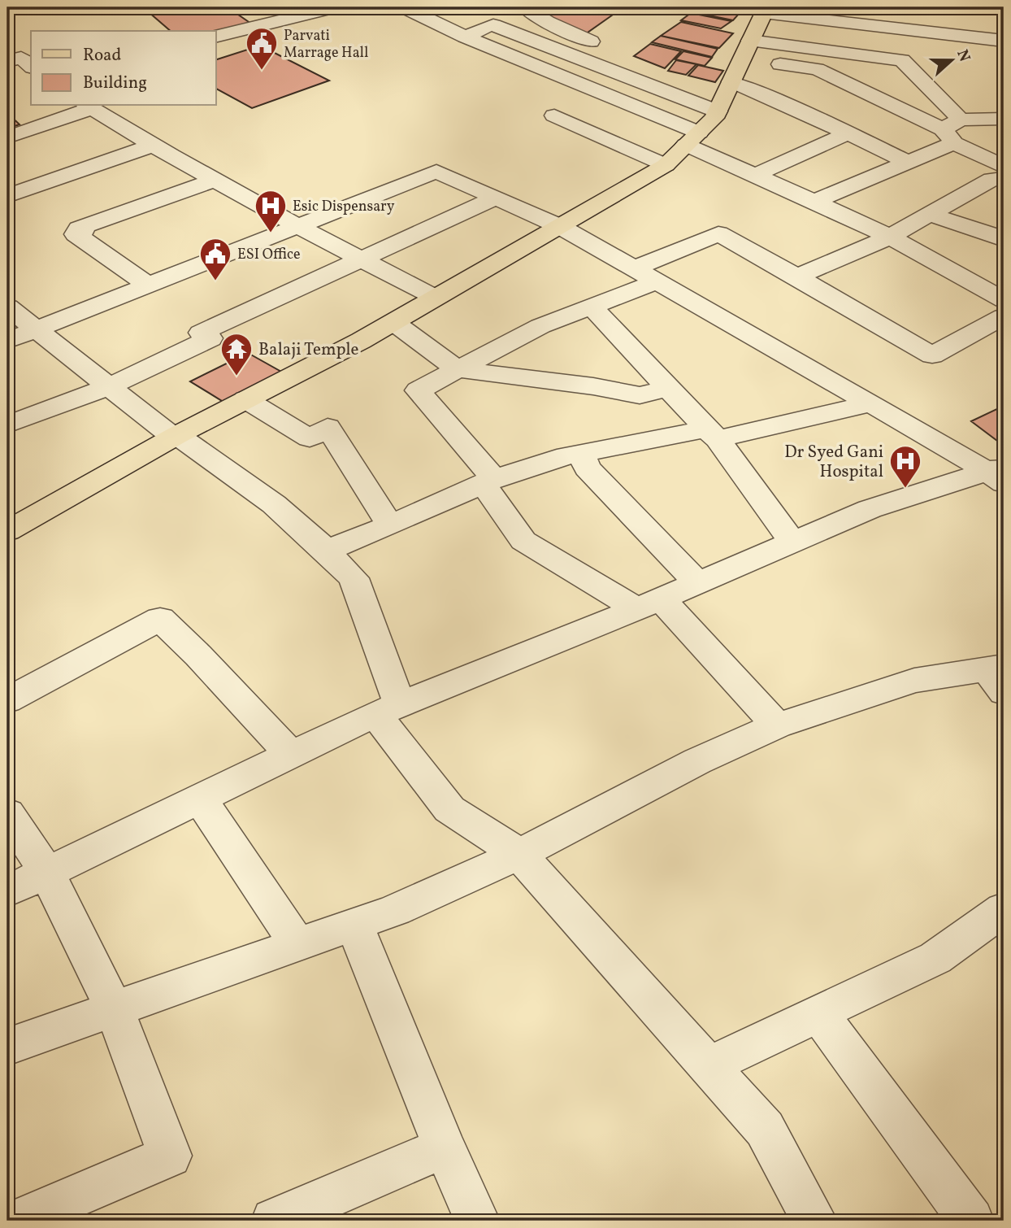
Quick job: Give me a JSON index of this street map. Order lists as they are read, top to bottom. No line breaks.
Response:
{"places":{"public building":["Parvati Marrage Hall","ESI Office"],"hospital":["Esic Dispensary","Dr Syed Gani Hospital"],"temple":["Balaji Temple"]},"legend":["Road","Building"],"north":"right"}
